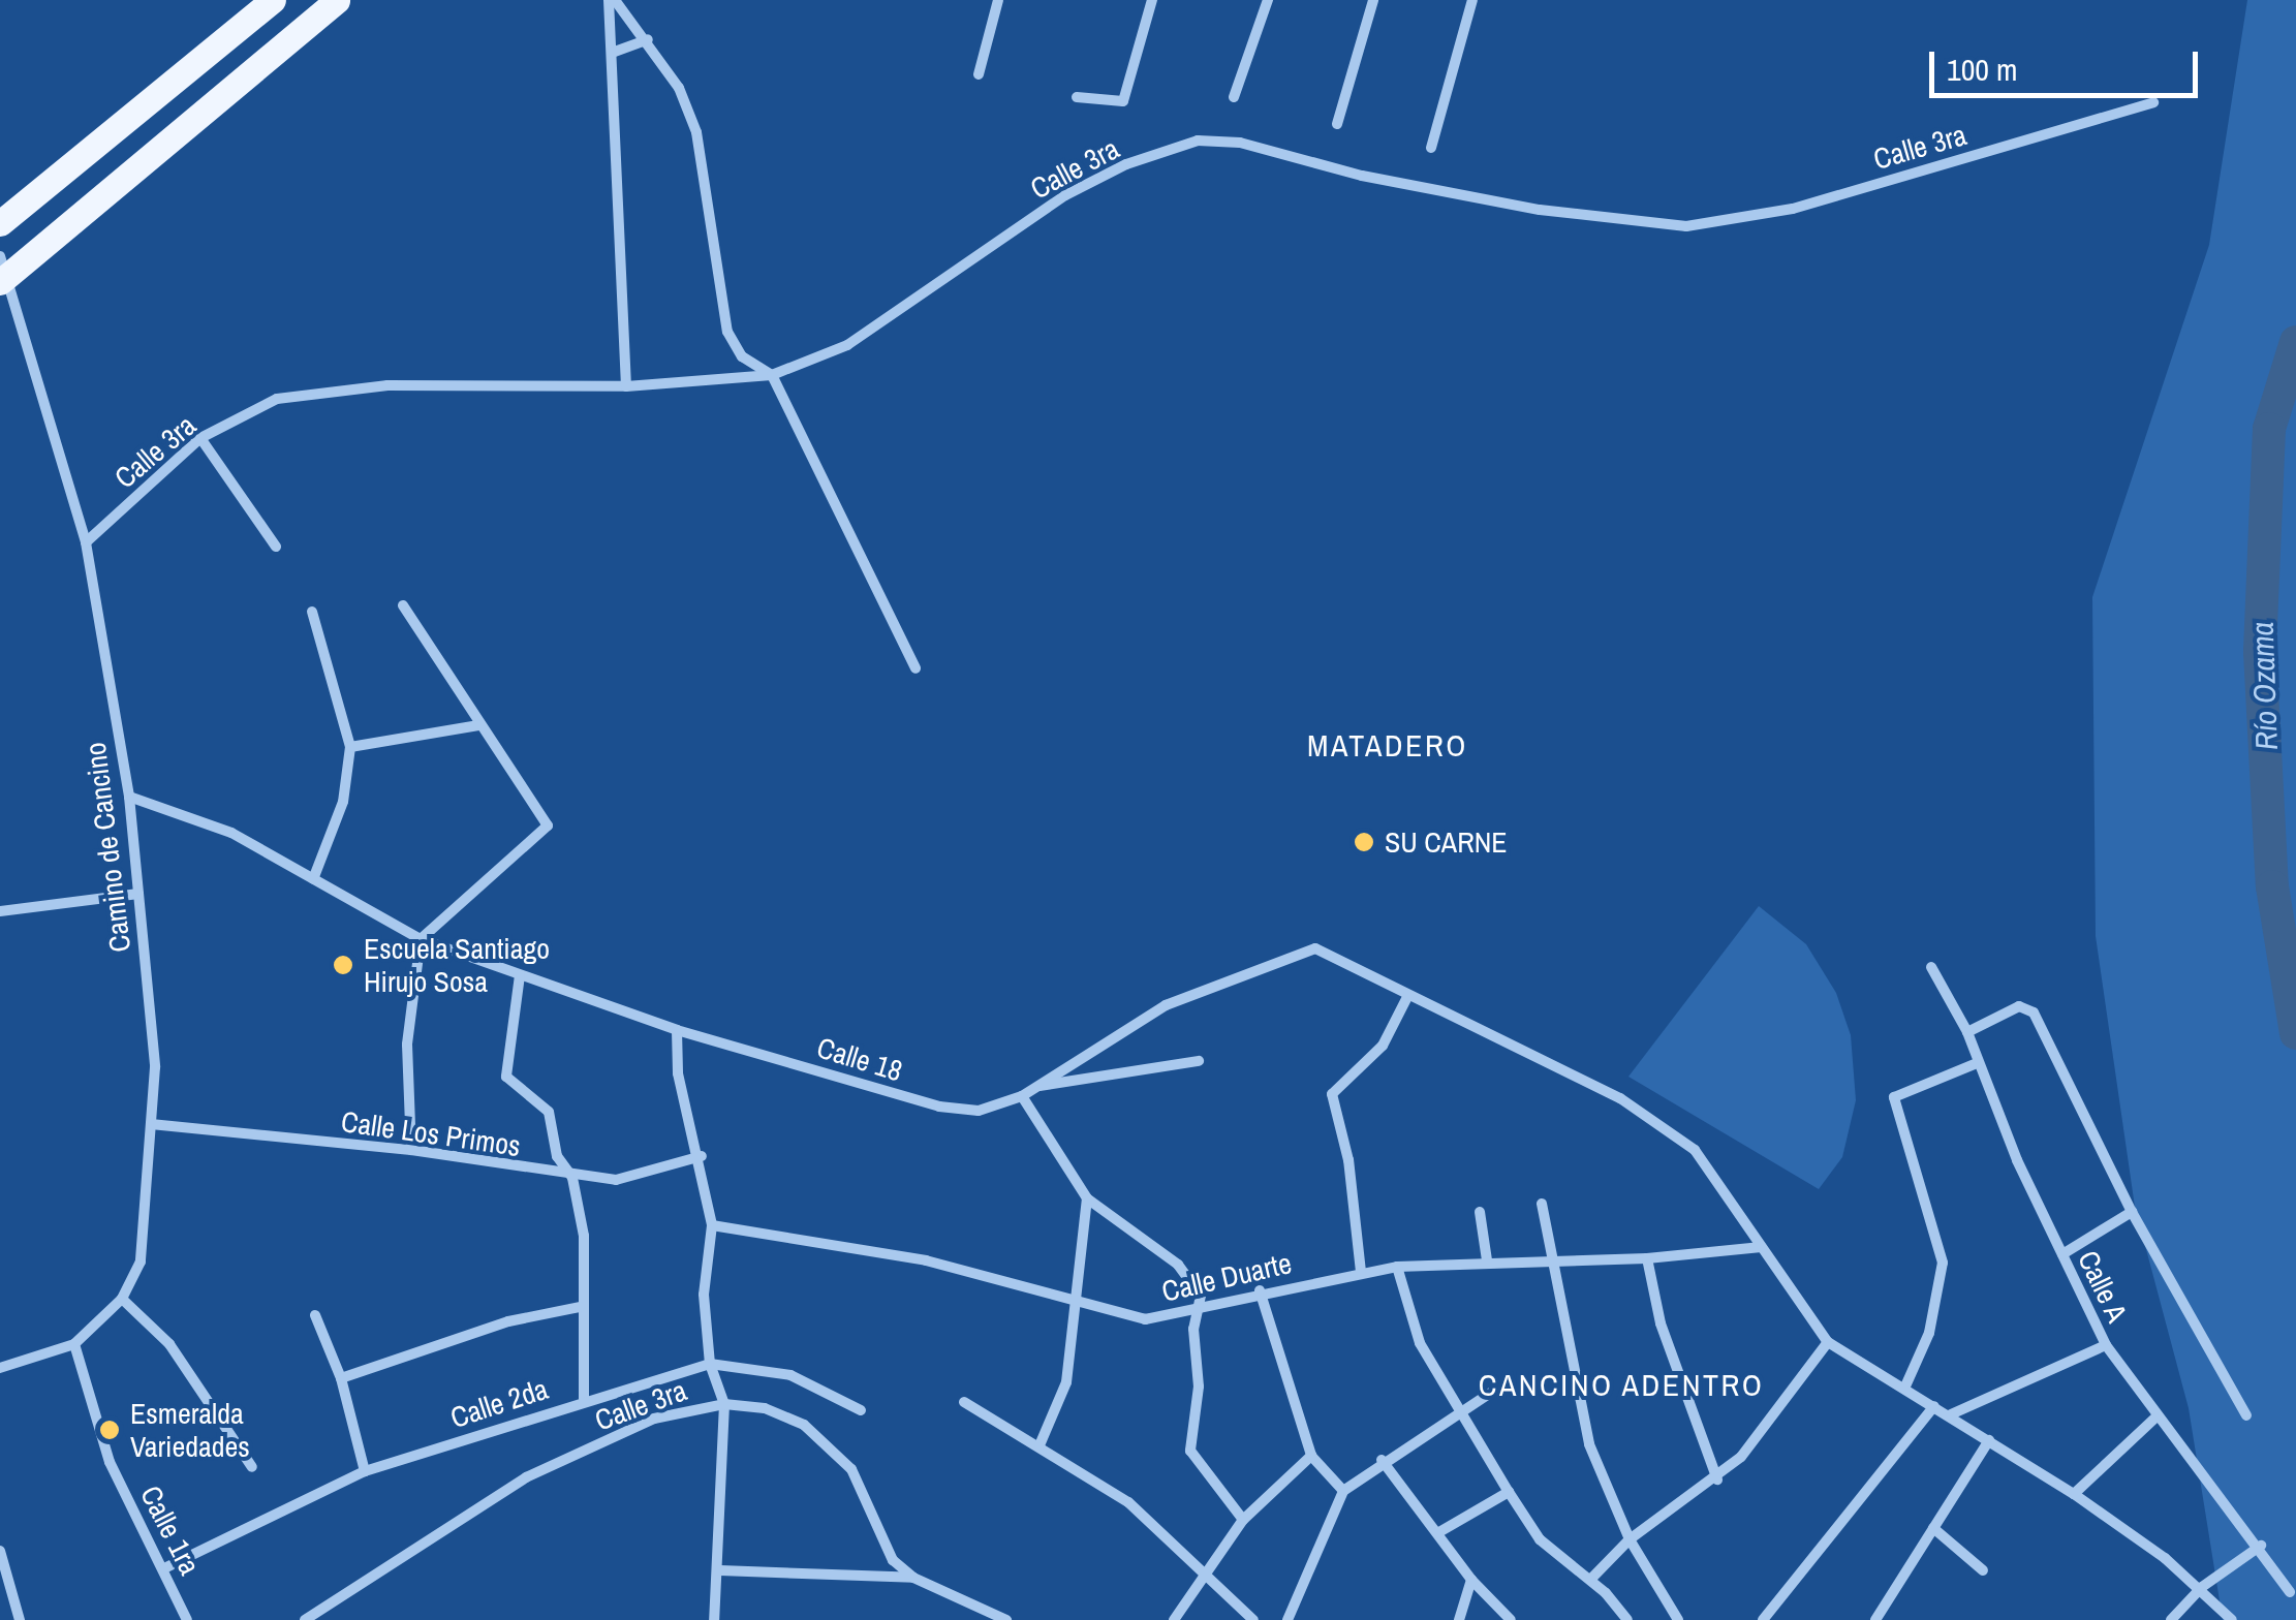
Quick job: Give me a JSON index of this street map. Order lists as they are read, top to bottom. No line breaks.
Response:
{"streets":{"street":["Calle 3ra","Camino de Cancino","Calle 18","Calle Los Primos","Calle Duarte","Calle A","Calle 2da","Calle 1ra"]},"crossings":[["Calle 3ra","Camino de Cancino"],["Camino de Cancino","Calle 18"],["Camino de Cancino","Calle Los Primos"],["Camino de Cancino","Calle 1ra"],["Calle 18","Calle Duarte"],["Calle 2da","Calle 1ra"]],"districts":["MATADERO","CANCINO ADENTRO"],"water":["Río Ozama"],"places":["SU CARNE","Escuela Santiago Hirujo Sosa","Esmeralda Variedades"],"scale_bar":"100 m"}
